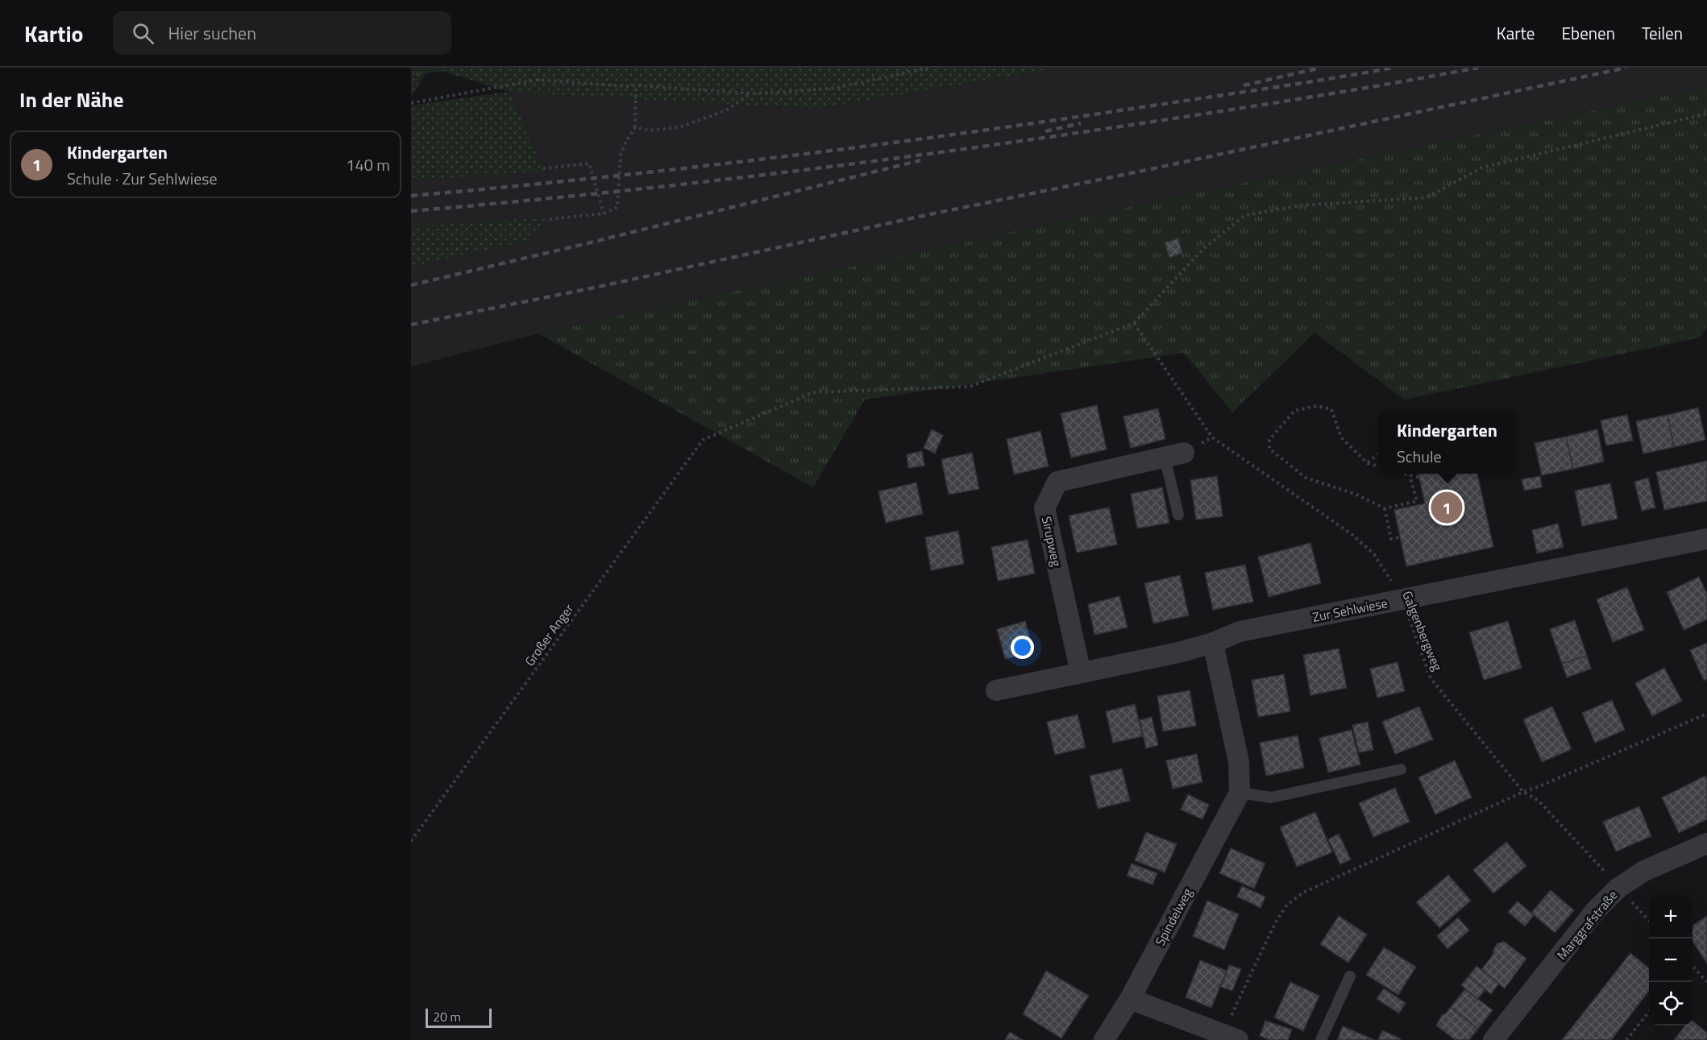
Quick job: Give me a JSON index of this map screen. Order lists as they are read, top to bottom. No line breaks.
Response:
{"streets":{"street":["Sirupweg","Zur Sehlwiese","Spindelweg","Marggrafstraße"],"path":["Galgenbergweg","Großer Anger"]},"crossings":[["Sirupweg","Zur Sehlwiese"],["Zur Sehlwiese","Galgenbergweg"],["Zur Sehlwiese","Spindelweg"],["Galgenbergweg","Marggrafstraße"]],"scale_bar":"20 m","page":{"header":"Kartio","search":"Hier suchen","nav":["Karte","Ebenen","Teilen"],"heading":"In der Nähe","list":[{"mark":"1","name":"Kindergarten","note":"Schule · Zur Sehlwiese","value":"140 m"}],"popup":["Kindergarten","Schule"],"pins":"1","map_buttons":["+","−"],"scale":"20 m"}}
